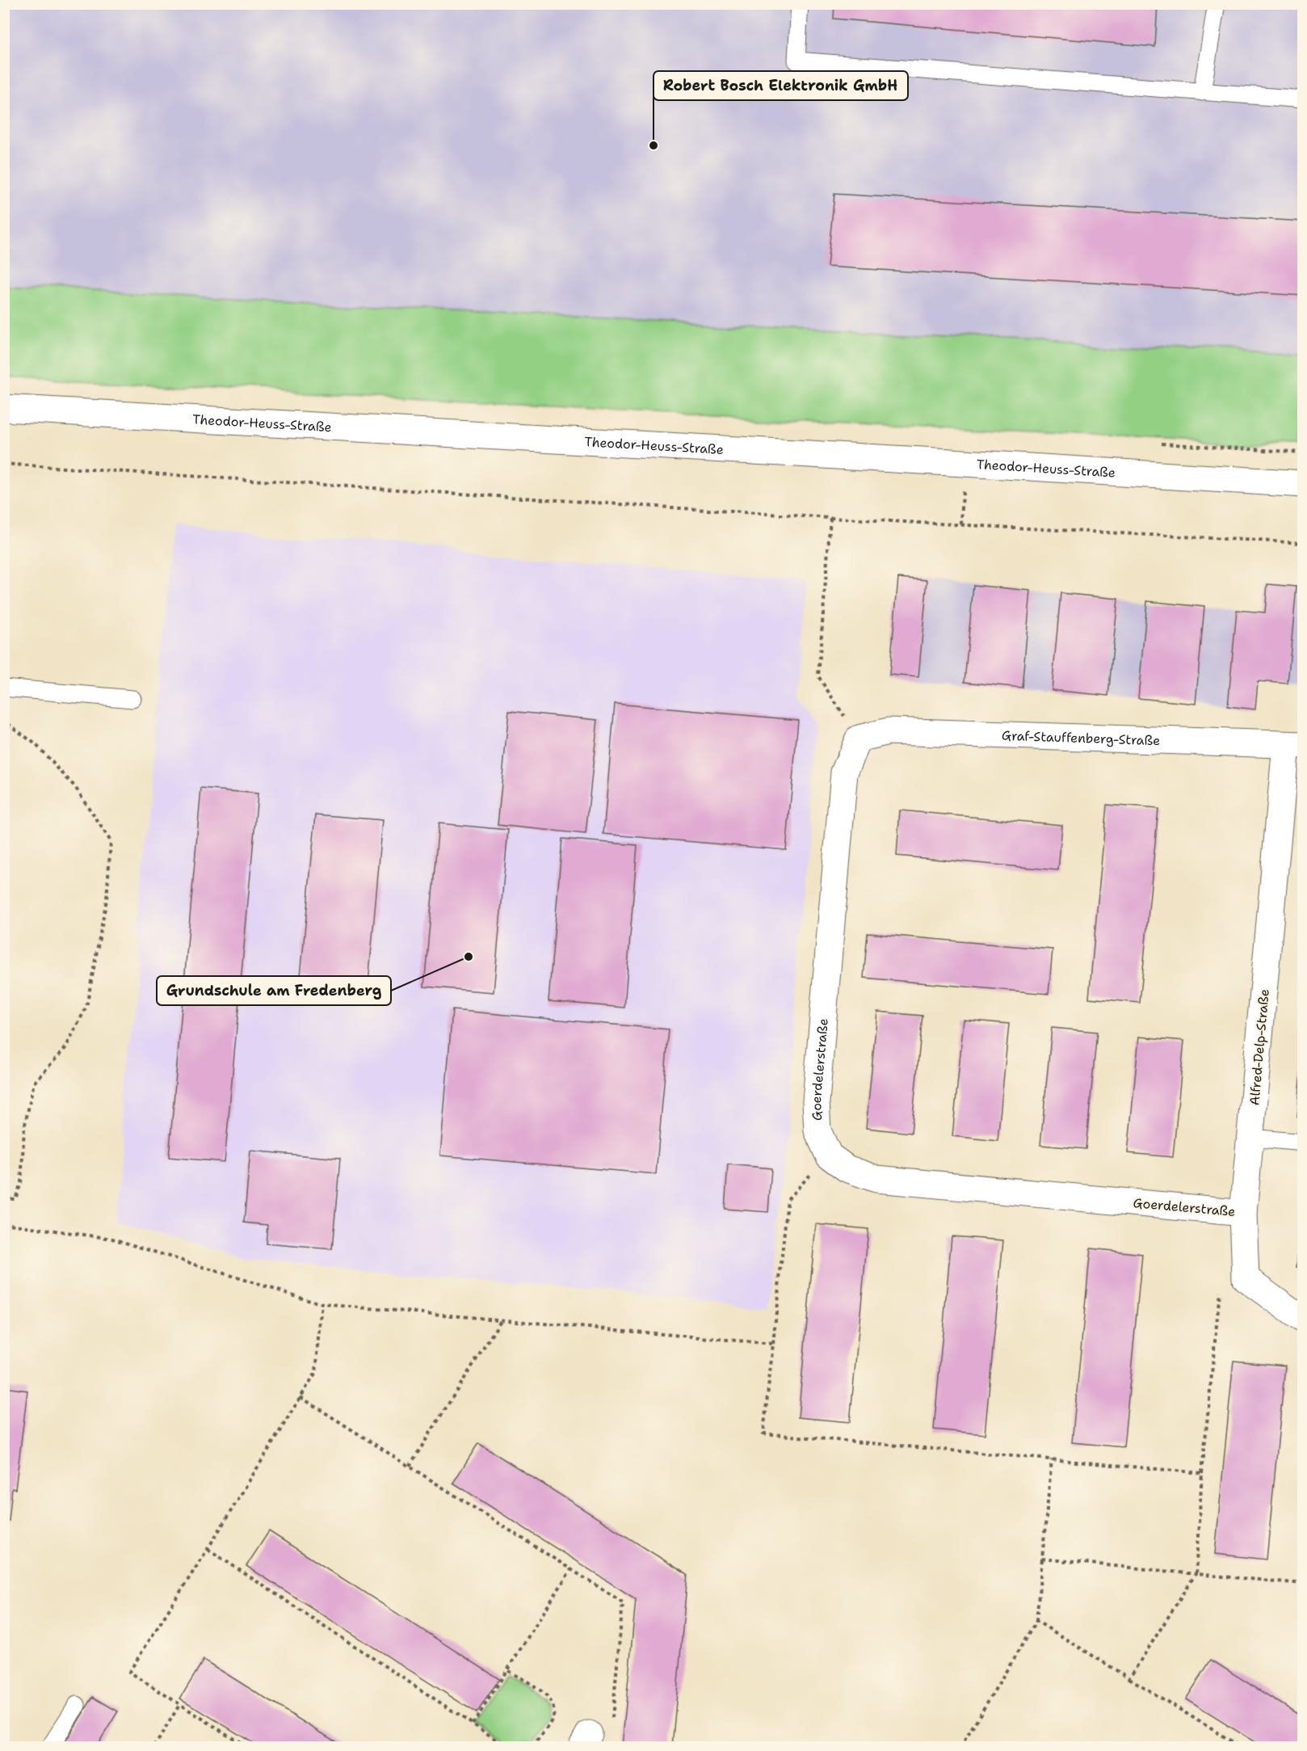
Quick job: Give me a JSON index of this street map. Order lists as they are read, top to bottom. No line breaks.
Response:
{"streets":{"street":["Theodor-Heuss-Straße","Graf-Stauffenberg-Straße","Alfred-Delp-Straße","Goerdelerstraße"]},"crossings":[["Graf-Stauffenberg-Straße","Alfred-Delp-Straße"],["Graf-Stauffenberg-Straße","Goerdelerstraße"],["Alfred-Delp-Straße","Goerdelerstraße"]],"places":["Robert Bosch Elektronik GmbH","Grundschule am Fredenberg"]}
